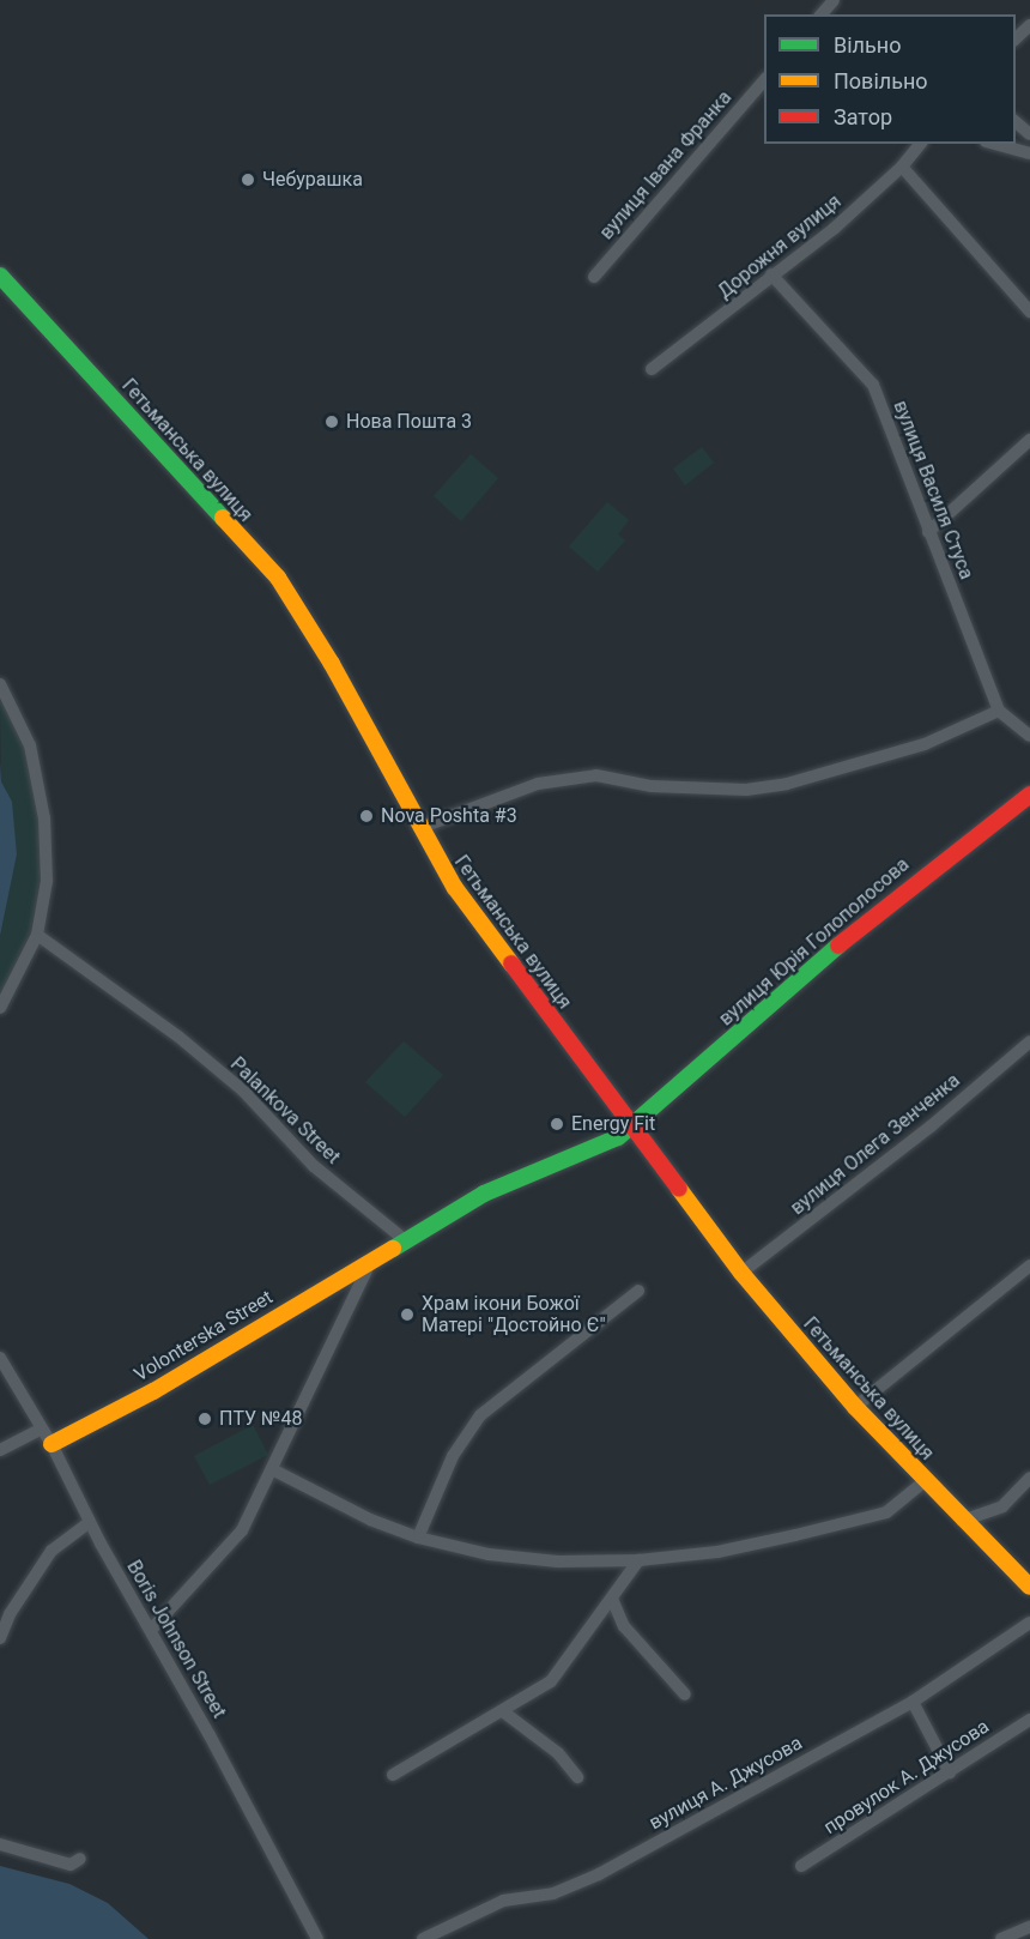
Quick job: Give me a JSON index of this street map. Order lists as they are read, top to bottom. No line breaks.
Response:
{"streets":{"main road":["Гетьманська вулиця","вулиця Юрія Голополосова","Volonterska Street"],"street":["вулиця Івана Франка","Дорожня вулиця","вулиця Василя Стуса","Palankova Street","вулиця Олега Зенченка","Boris Johnson Street","провулок А. Джусова","вулиця А. Джусова"]},"crossings":[["Дорожня вулиця","вулиця Василя Стуса"],["Гетьманська вулиця","вулиця Юрія Голополосова"],["Гетьманська вулиця","вулиця Олега Зенченка"],["Гетьманська вулиця","Volonterska Street"],["вулиця Юрія Голополосова","Volonterska Street"],["Palankova Street","Volonterska Street"],["Volonterska Street","Boris Johnson Street"]],"places":["Чебурашка","Нова Пошта 3","Nova Poshta #3","Energy Fit","Храм ікони Божої Матері \"Достойно Є\"","ПТУ №48"],"legend":["Вільно","Повільно","Затор"]}
